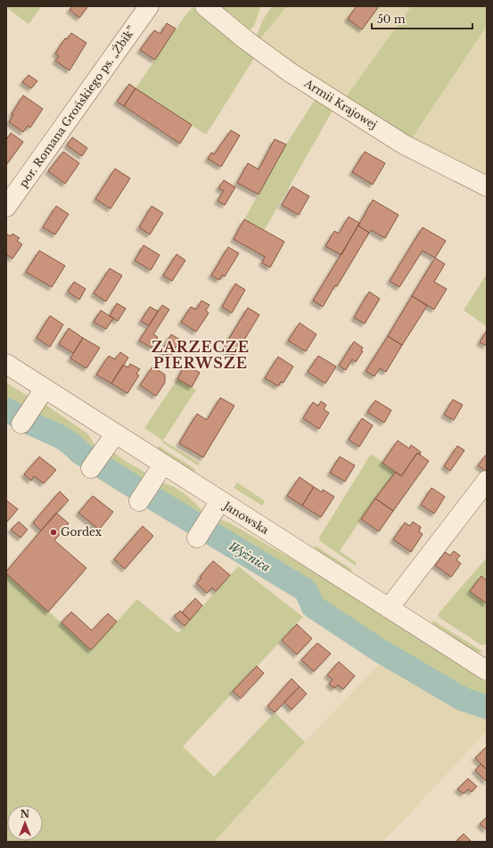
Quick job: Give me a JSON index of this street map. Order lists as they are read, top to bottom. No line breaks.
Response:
{"streets":{"street":["Armii Krajowej","por. Romana Grońskiego ps. „Żbik”","Janowska"]},"districts":["ZARZECZE PIERWSZE"],"water":["Wyżnica"],"places":["Gordex"],"scale_bar":"50 m","north":"top"}
